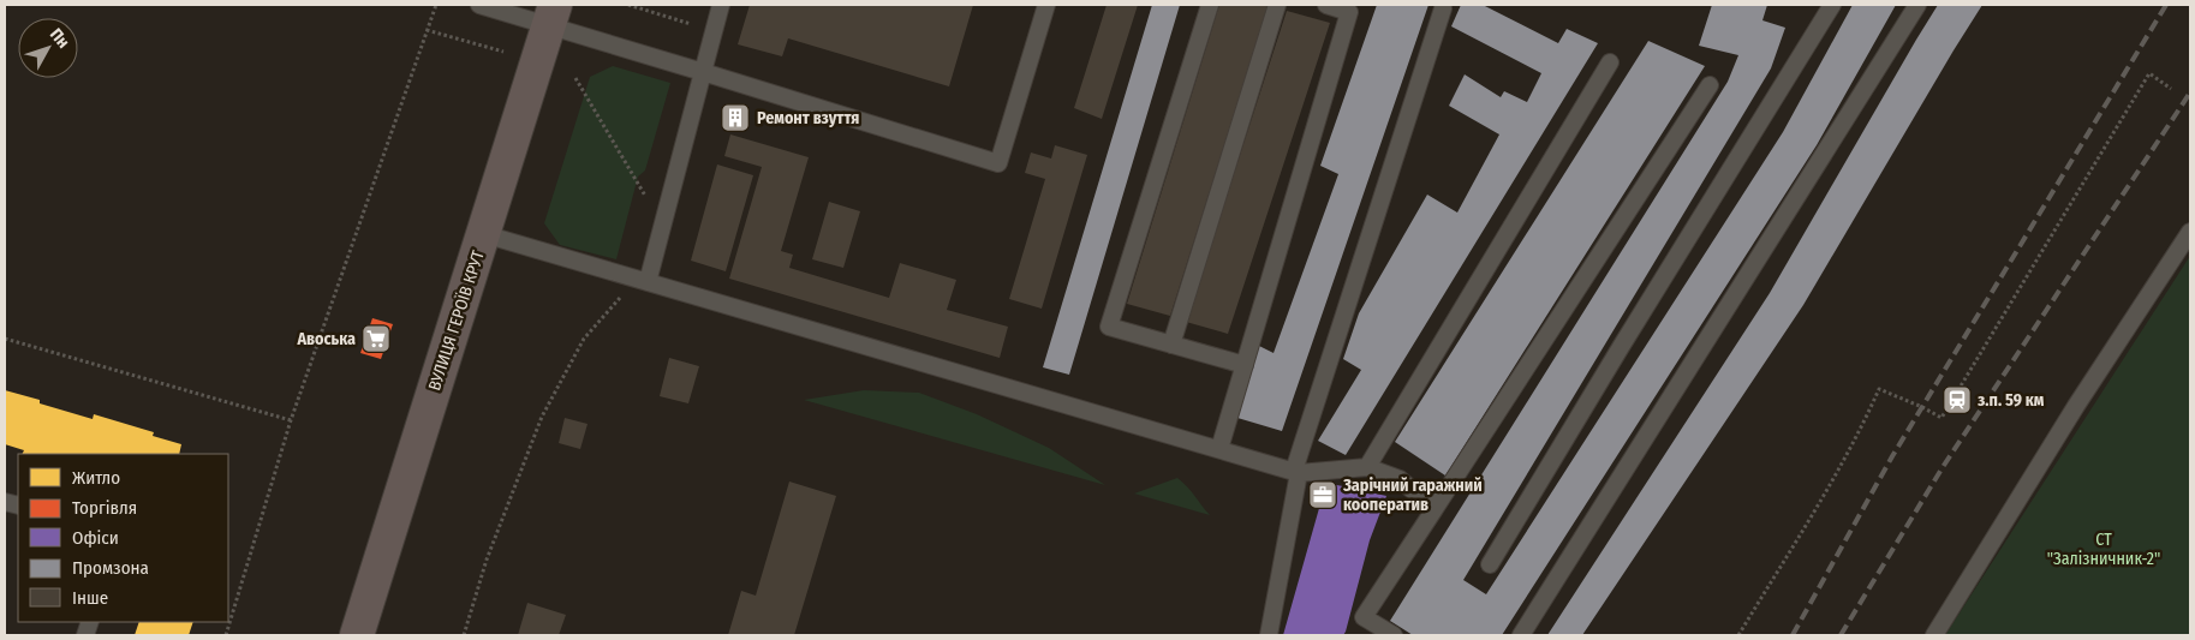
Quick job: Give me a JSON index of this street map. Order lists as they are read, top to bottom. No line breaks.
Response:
{"streets":{"main road":["ВУЛИЦЯ ГЕРОЇВ КРУТ"]},"parks":["СТ \"Залізничник-2\""],"places":{"building":["Ремонт взуття"],"supermarket":["Авоська"],"station":["з.п. 59 км"],"office":["Зарічний гаражний кооператив"]},"legend":["Житло","Торгівля","Офіси","Промзона","Інше"],"north":"top right"}
